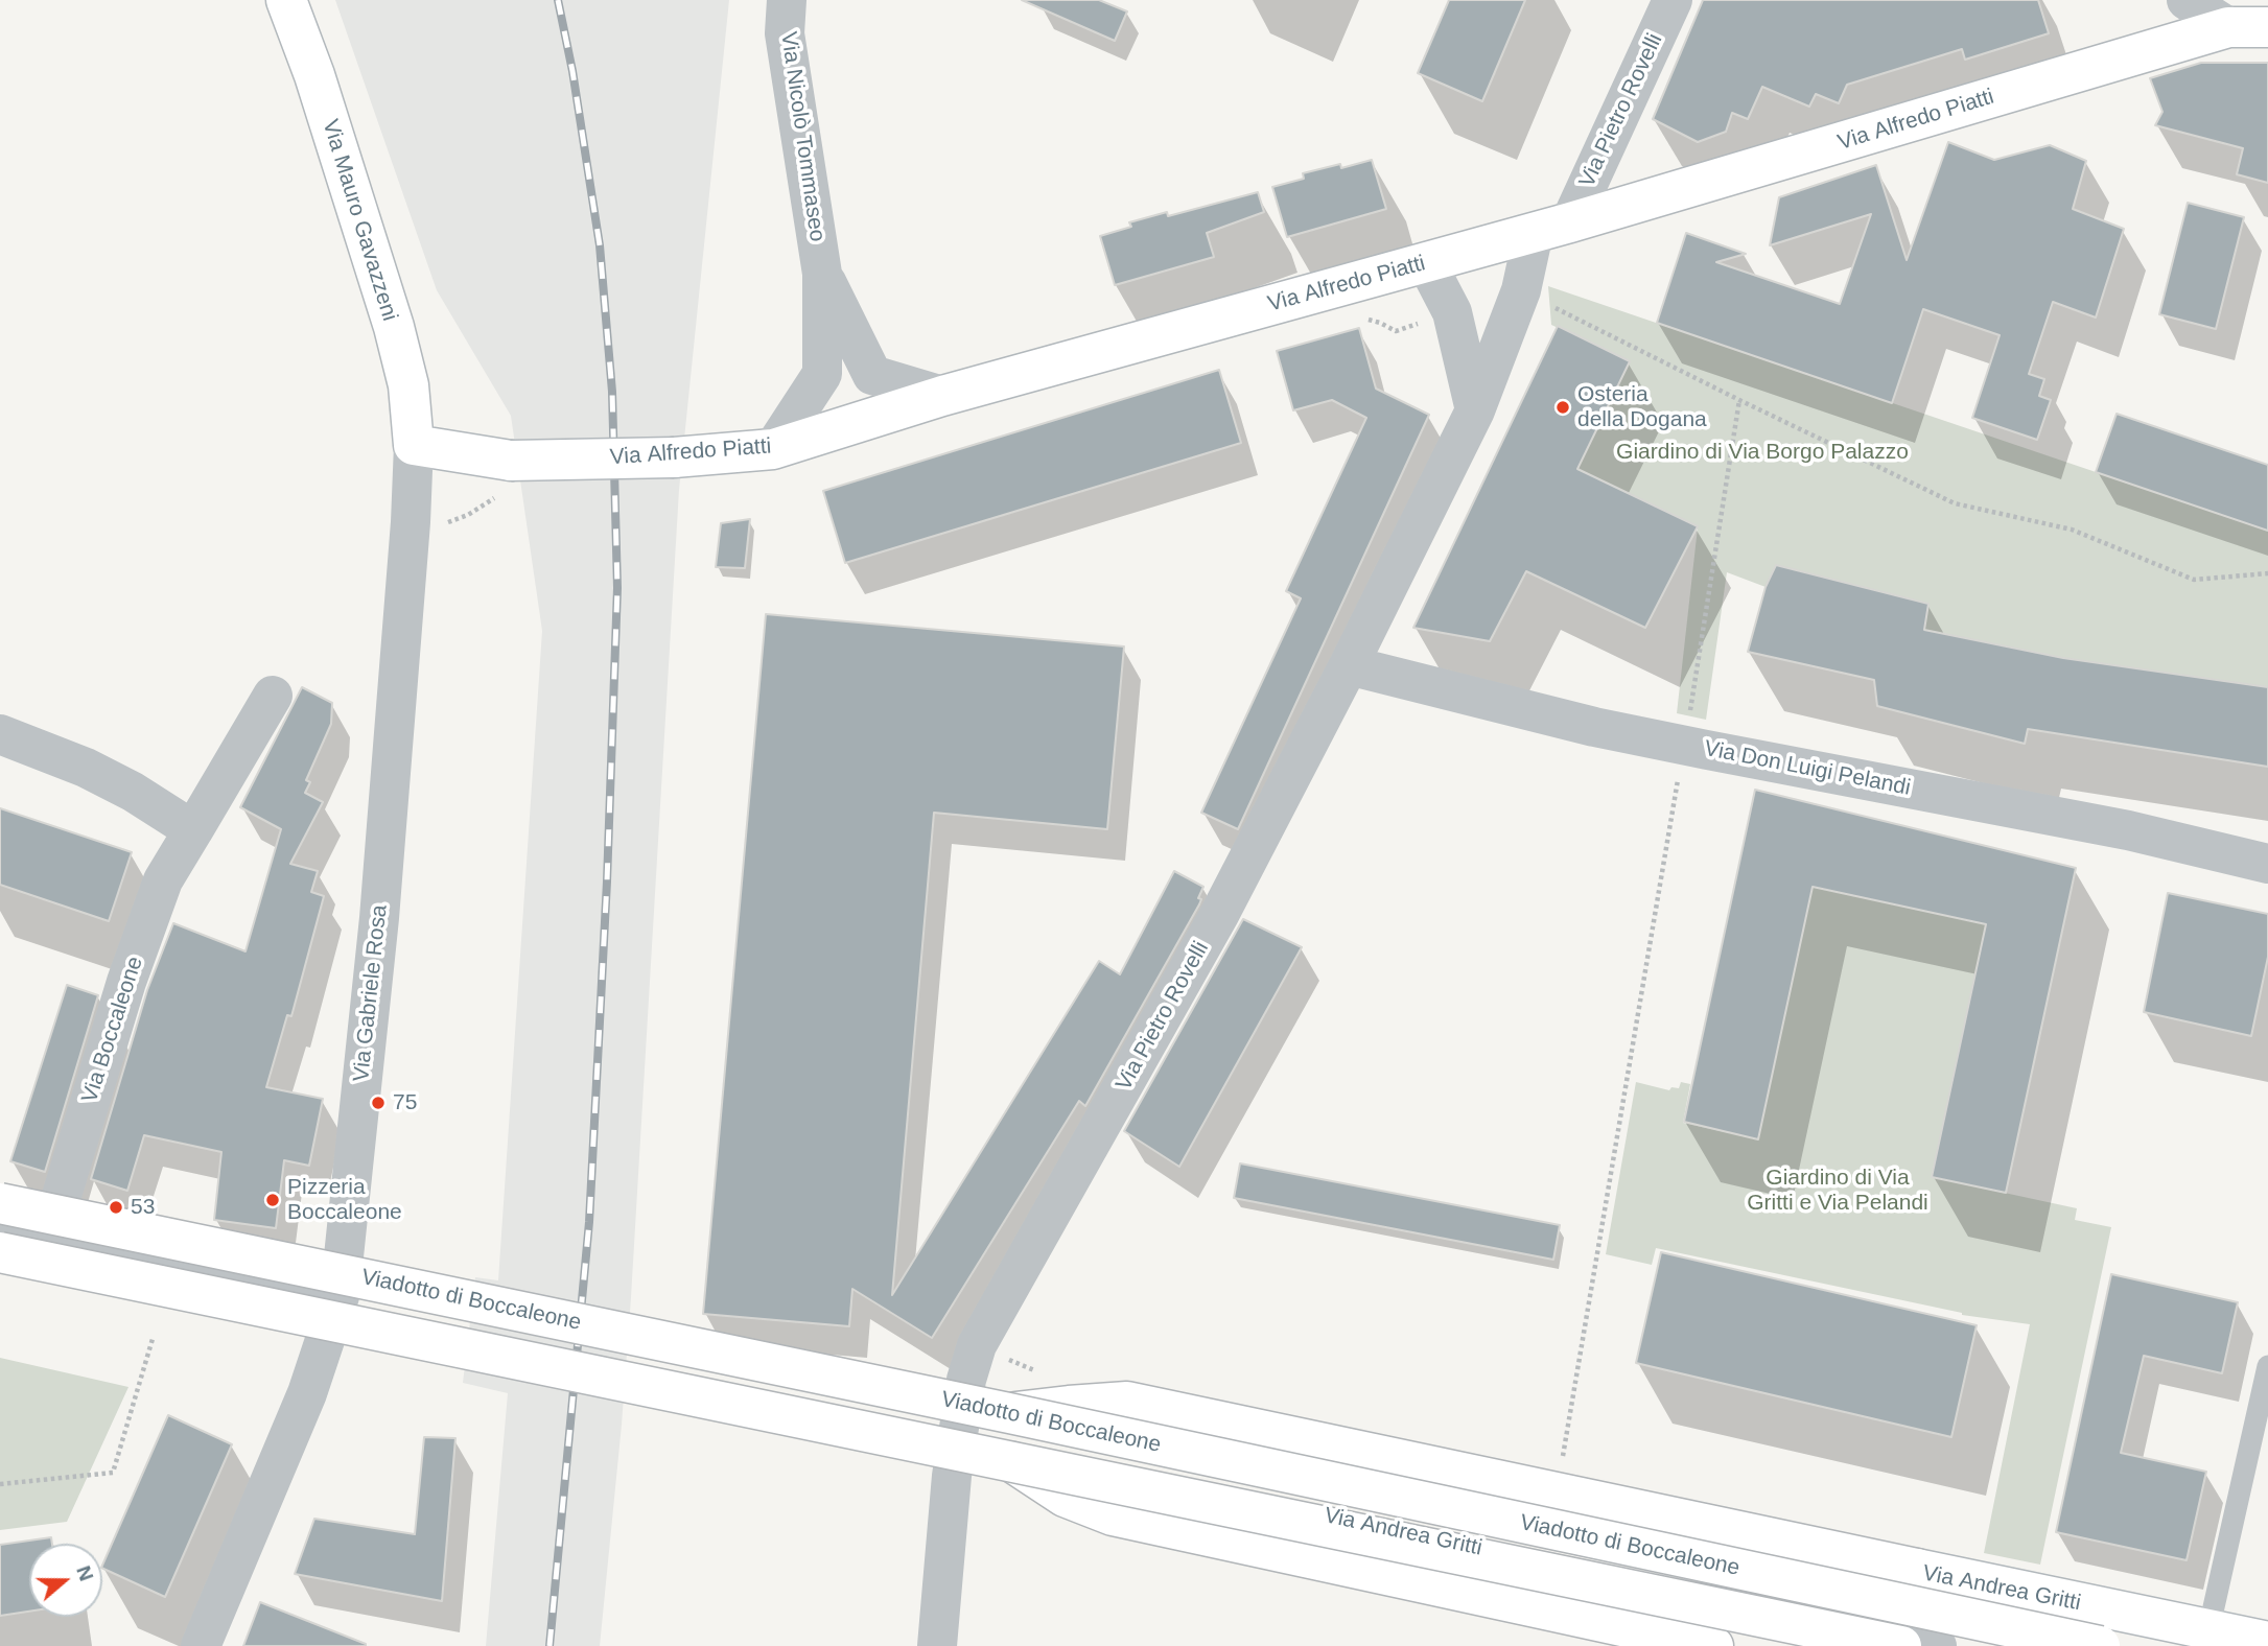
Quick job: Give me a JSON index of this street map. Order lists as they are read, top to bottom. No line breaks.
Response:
{"streets":{"main road":["Via Alfredo Piatti","Via Mauro Gavazzeni","Viadotto di Boccaleone","Via Andrea Gritti"],"street":["Via Pietro Rovelli","Via Nicolò Tommaseo","Via Don Luigi Pelandi","Via Gabriele Rosa","Via Boccaleone"]},"crossings":[["Via Pietro Rovelli","Via Alfredo Piatti"],["Via Pietro Rovelli","Via Don Luigi Pelandi"],["Via Pietro Rovelli","Via Andrea Gritti"],["Via Alfredo Piatti","Via Nicolò Tommaseo"],["Via Alfredo Piatti","Via Mauro Gavazzeni"],["Via Alfredo Piatti","Via Gabriele Rosa"],["Via Mauro Gavazzeni","Via Gabriele Rosa"]],"parks":["Giardino di Via Borgo Palazzo","Giardino di Via Gritti e Via Pelandi"],"places":["Osteria della Dogana","75","Pizzeria Boccaleone","53"],"north":"right"}
